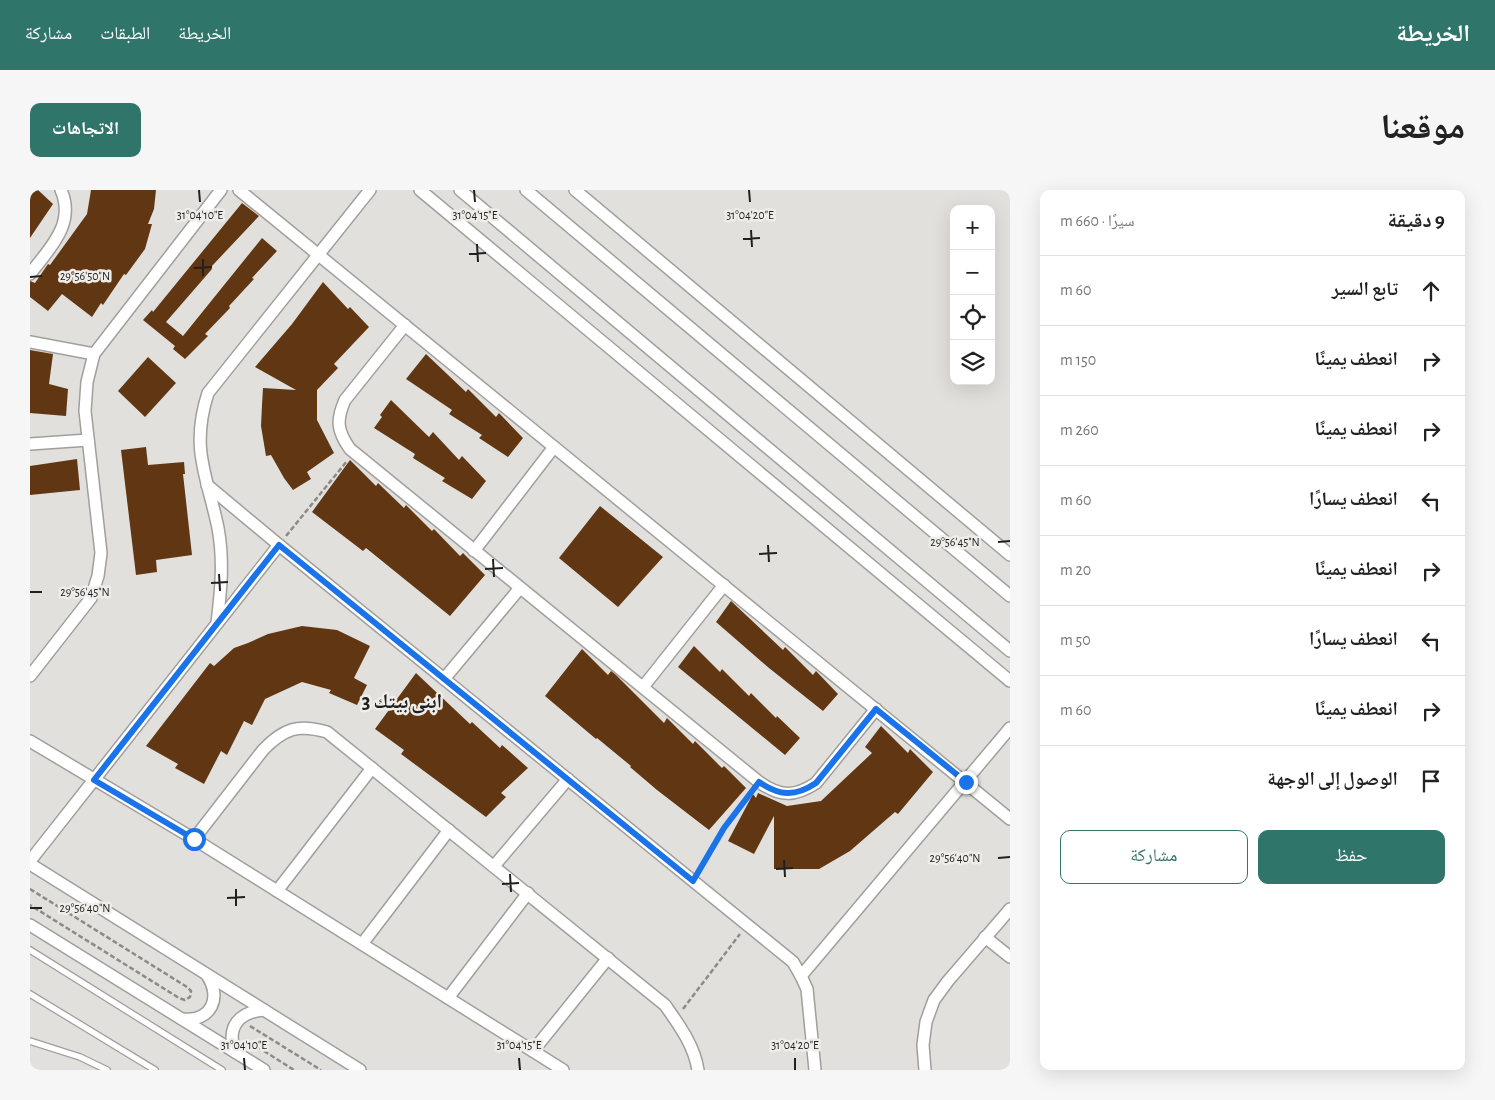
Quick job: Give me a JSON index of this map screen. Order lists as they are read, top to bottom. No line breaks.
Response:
{"districts":["ابنى بيتك 3"],"page":{"header":"الخريطة","nav":["الخريطة","الطبقات","مشاركة"],"title":"موقعنا","buttons":["الاتجاهات",["حفظ","مشاركة"]],"heading":["9 دقيقة","سيرًا · 660 m"],"map_buttons":["+","−"],"list":[["تابع السير","60 m"],["انعطف يمينًا","150 m"],["انعطف يمينًا","260 m"],["انعطف يسارًا","60 m"],["انعطف يمينًا","20 m"],["انعطف يسارًا","50 m"],["انعطف يمينًا","60 m"],"الوصول إلى الوجهة"]},"coordinates":["31°04'10\"E","31°04'15\"E","31°04'20\"E","29°56'50\"N","29°56'45\"N","29°56'40\"N"]}
